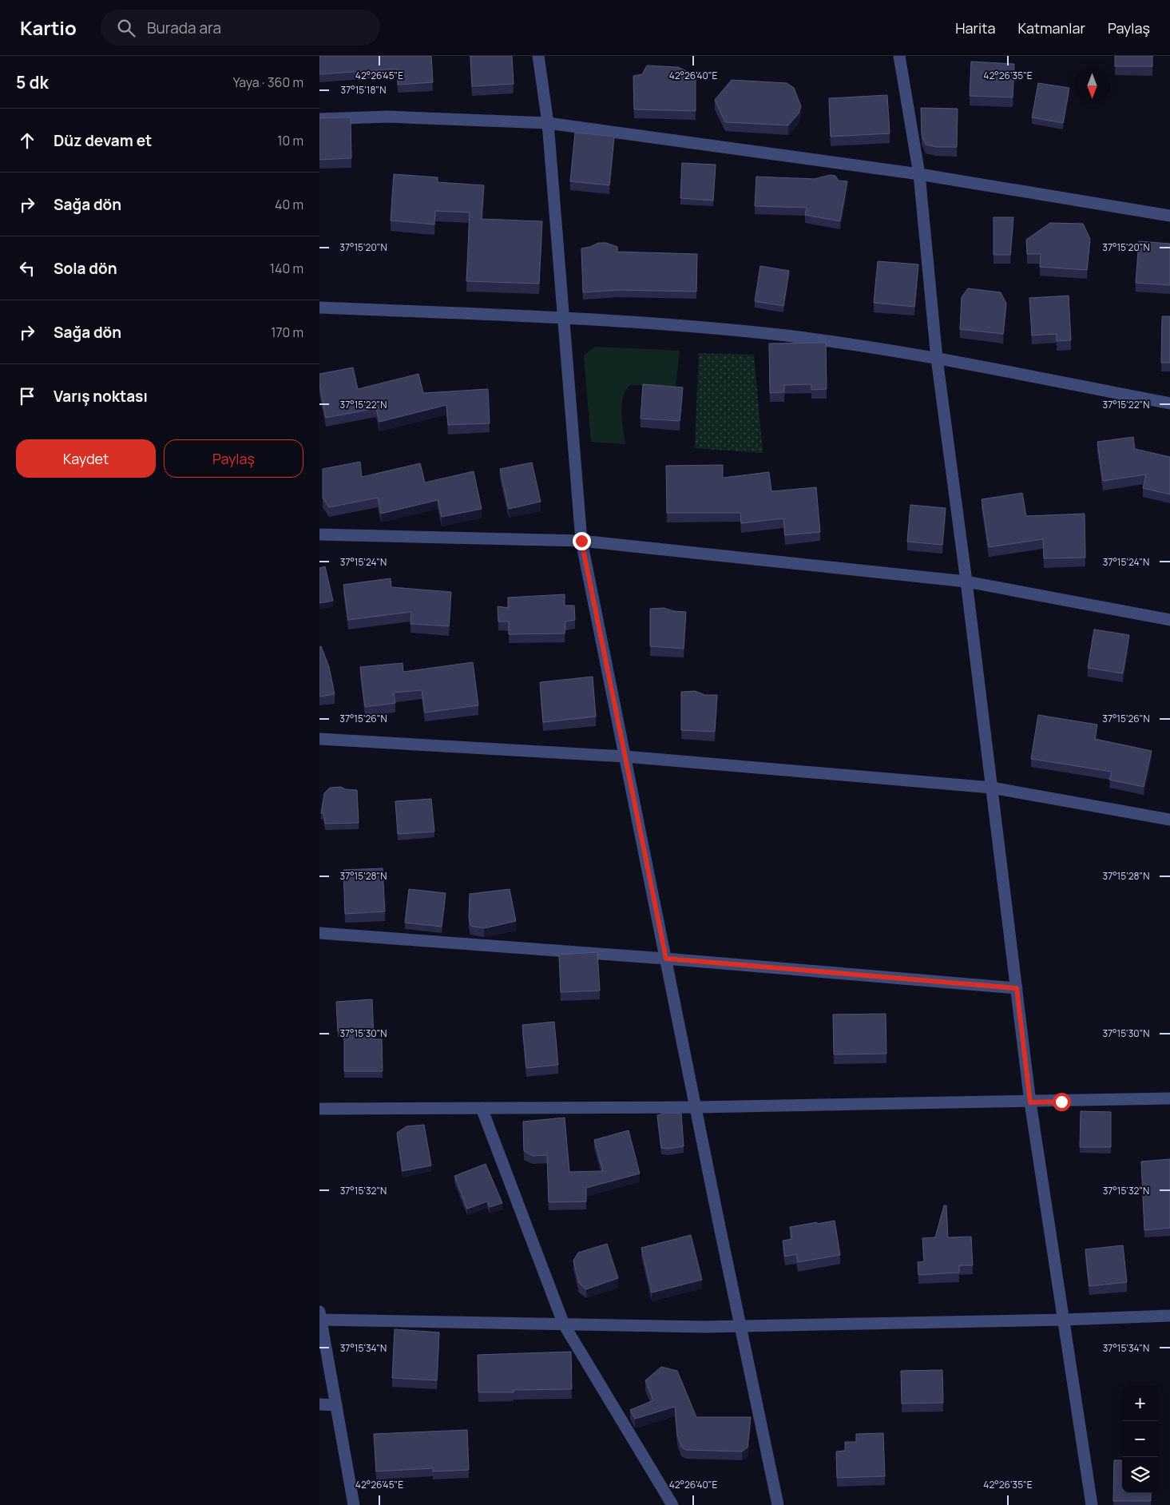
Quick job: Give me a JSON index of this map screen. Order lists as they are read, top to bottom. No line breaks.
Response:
{"north":"bottom","page":{"header":"Kartio","search":"Burada ara","nav":["Harita","Katmanlar","Paylaş"],"heading":["5 dk","Yaya · 360 m"],"list":[["Düz devam et","10 m"],["Sağa dön","40 m"],["Sola dön","140 m"],["Sağa dön","170 m"],"Varış noktası"],"buttons":["Kaydet","Paylaş"],"map_buttons":["+","−"]},"coordinates":["42°26'45\"E","42°26'40\"E","42°26'35\"E","37°15'18\"N","37°15'20\"N","37°15'22\"N","37°15'24\"N","37°15'26\"N","37°15'28\"N","37°15'30\"N","37°15'32\"N","37°15'34\"N"]}
